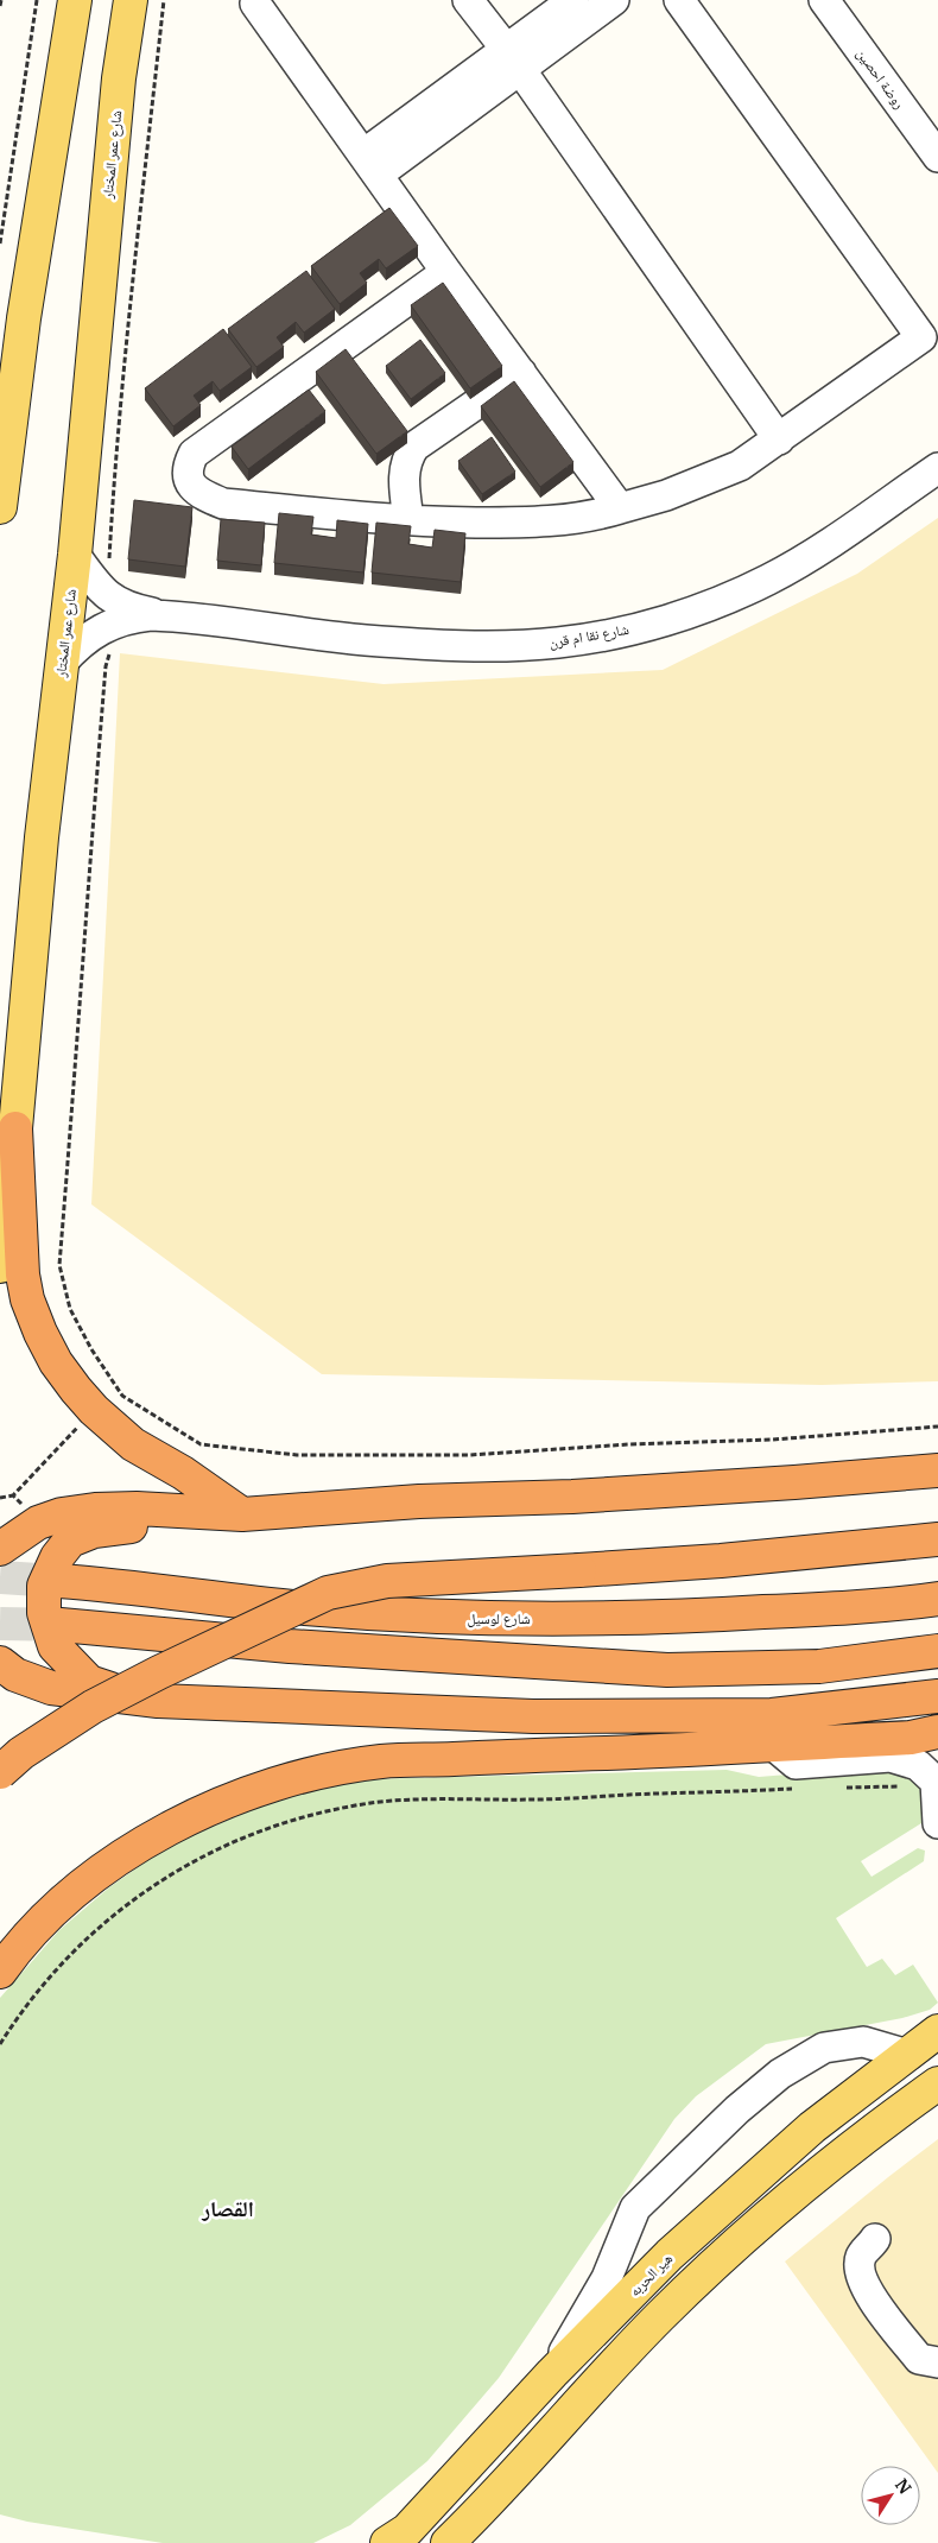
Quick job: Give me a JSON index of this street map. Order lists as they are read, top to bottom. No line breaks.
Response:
{"streets":{"highway":["شارع لوسيل"],"main road":["شارع عمر المختار","هير الحربه"],"street":["روضة احصين","شارع نقا ام قرن"]},"crossings":[["شارع عمر المختار","شارع نقا ام قرن"]],"districts":["القصار"],"north":"top right"}
